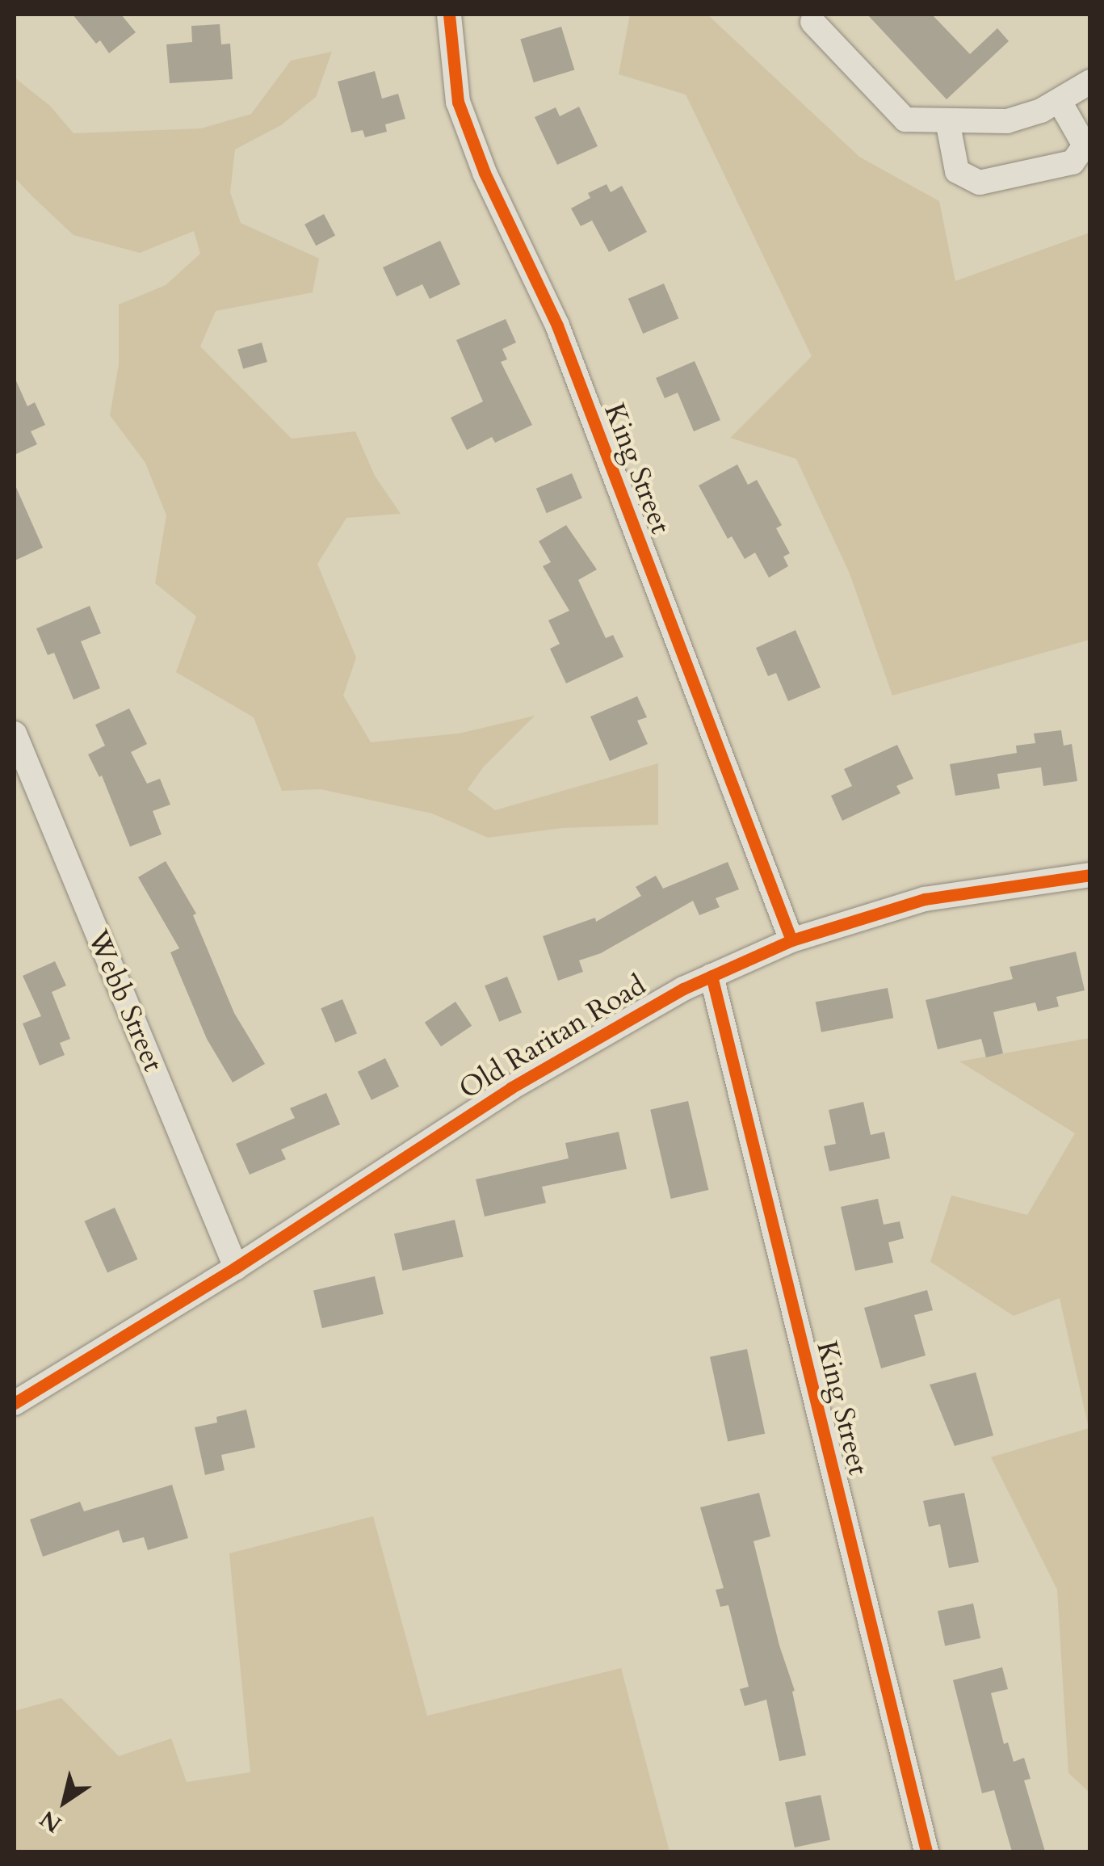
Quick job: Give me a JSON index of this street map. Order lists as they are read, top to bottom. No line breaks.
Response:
{"streets":{"street":["King Street","Webb Street","Old Raritan Road"]},"crossings":[["King Street","Old Raritan Road"],["Webb Street","Old Raritan Road"]],"north":"bottom left"}
